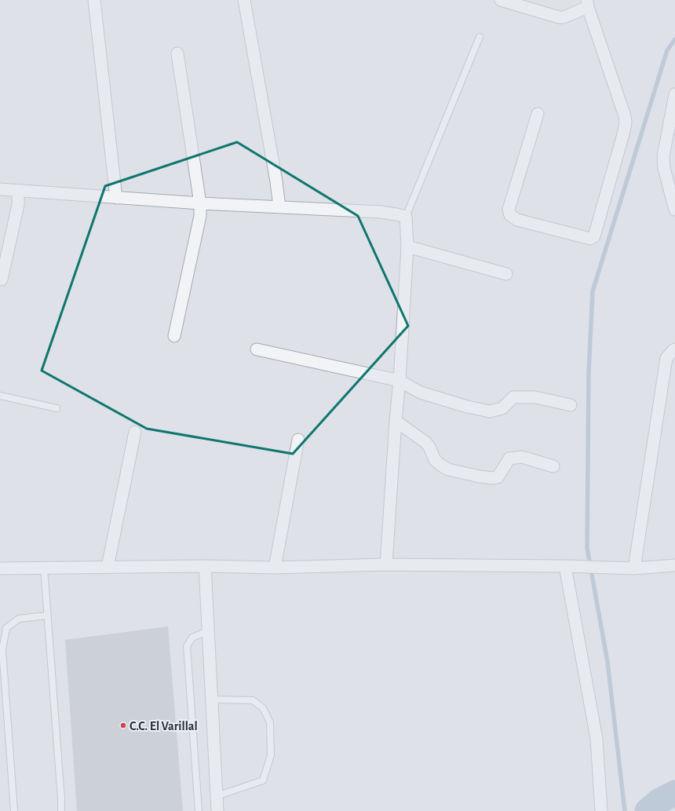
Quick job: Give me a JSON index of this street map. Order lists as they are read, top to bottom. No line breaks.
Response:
{"places":["C.C. El Varillal"]}
